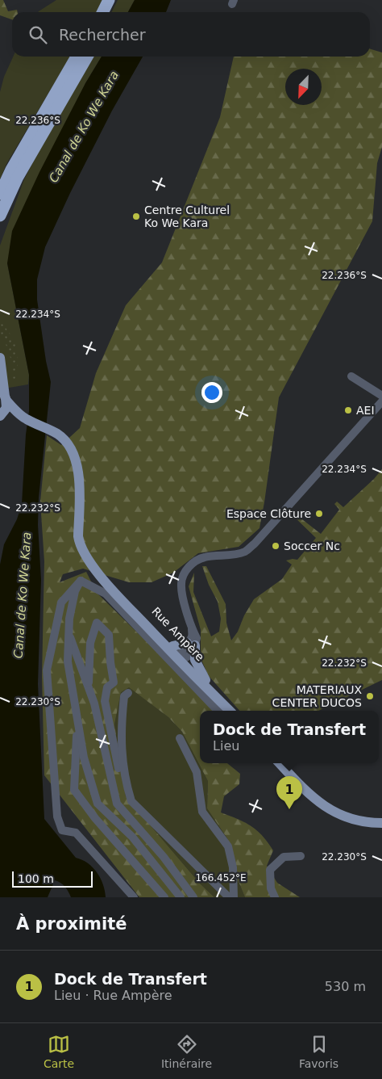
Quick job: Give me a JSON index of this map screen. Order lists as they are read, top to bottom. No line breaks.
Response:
{"streets":{"main road":["Rue Ampère"]},"water":["Canal de Ko We Kara"],"places":["Centre Culturel Ko We Kara","AEI","Espace Clôture","Soccer Nc","MATERIAUX CENTER DUCOS"],"scale_bar":"100 m","north":"bottom left","page":{"search":"Rechercher","popup":["Dock de Transfert","Lieu"],"pins":"1","scale":"100 m","heading":"À proximité","list":[{"mark":"1","name":"Dock de Transfert","note":"Lieu · Rue Ampère","value":"530 m"}],"nav":["Carte","Itinéraire","Favoris"]},"coordinates":["22.236°S","22.234°S","22.232°S","22.230°S","166.452°E"]}
